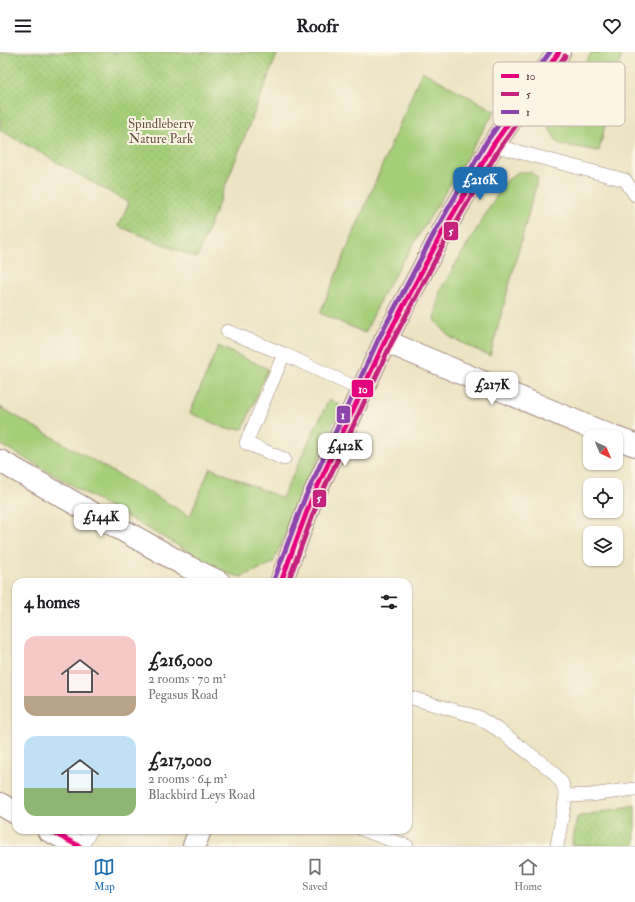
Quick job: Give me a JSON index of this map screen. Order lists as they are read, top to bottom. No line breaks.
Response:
{"parks":["Spindleberry Nature Park"],"lines":["transit line 10","transit line 1","transit line 5"],"legend":["10","5","1"],"north":"bottom right","page":{"header":"Roofr","price":["£216K","£217K","£412K","£144K"],"heading":"4 homes","list":[{"name":"£216,000","note":"2 rooms · 70 m² · Pegasus Road"},{"name":"£217,000","note":"2 rooms · 64 m² · Blackbird Leys Road"}],"tabs":["Map","Saved","Home"]}}
